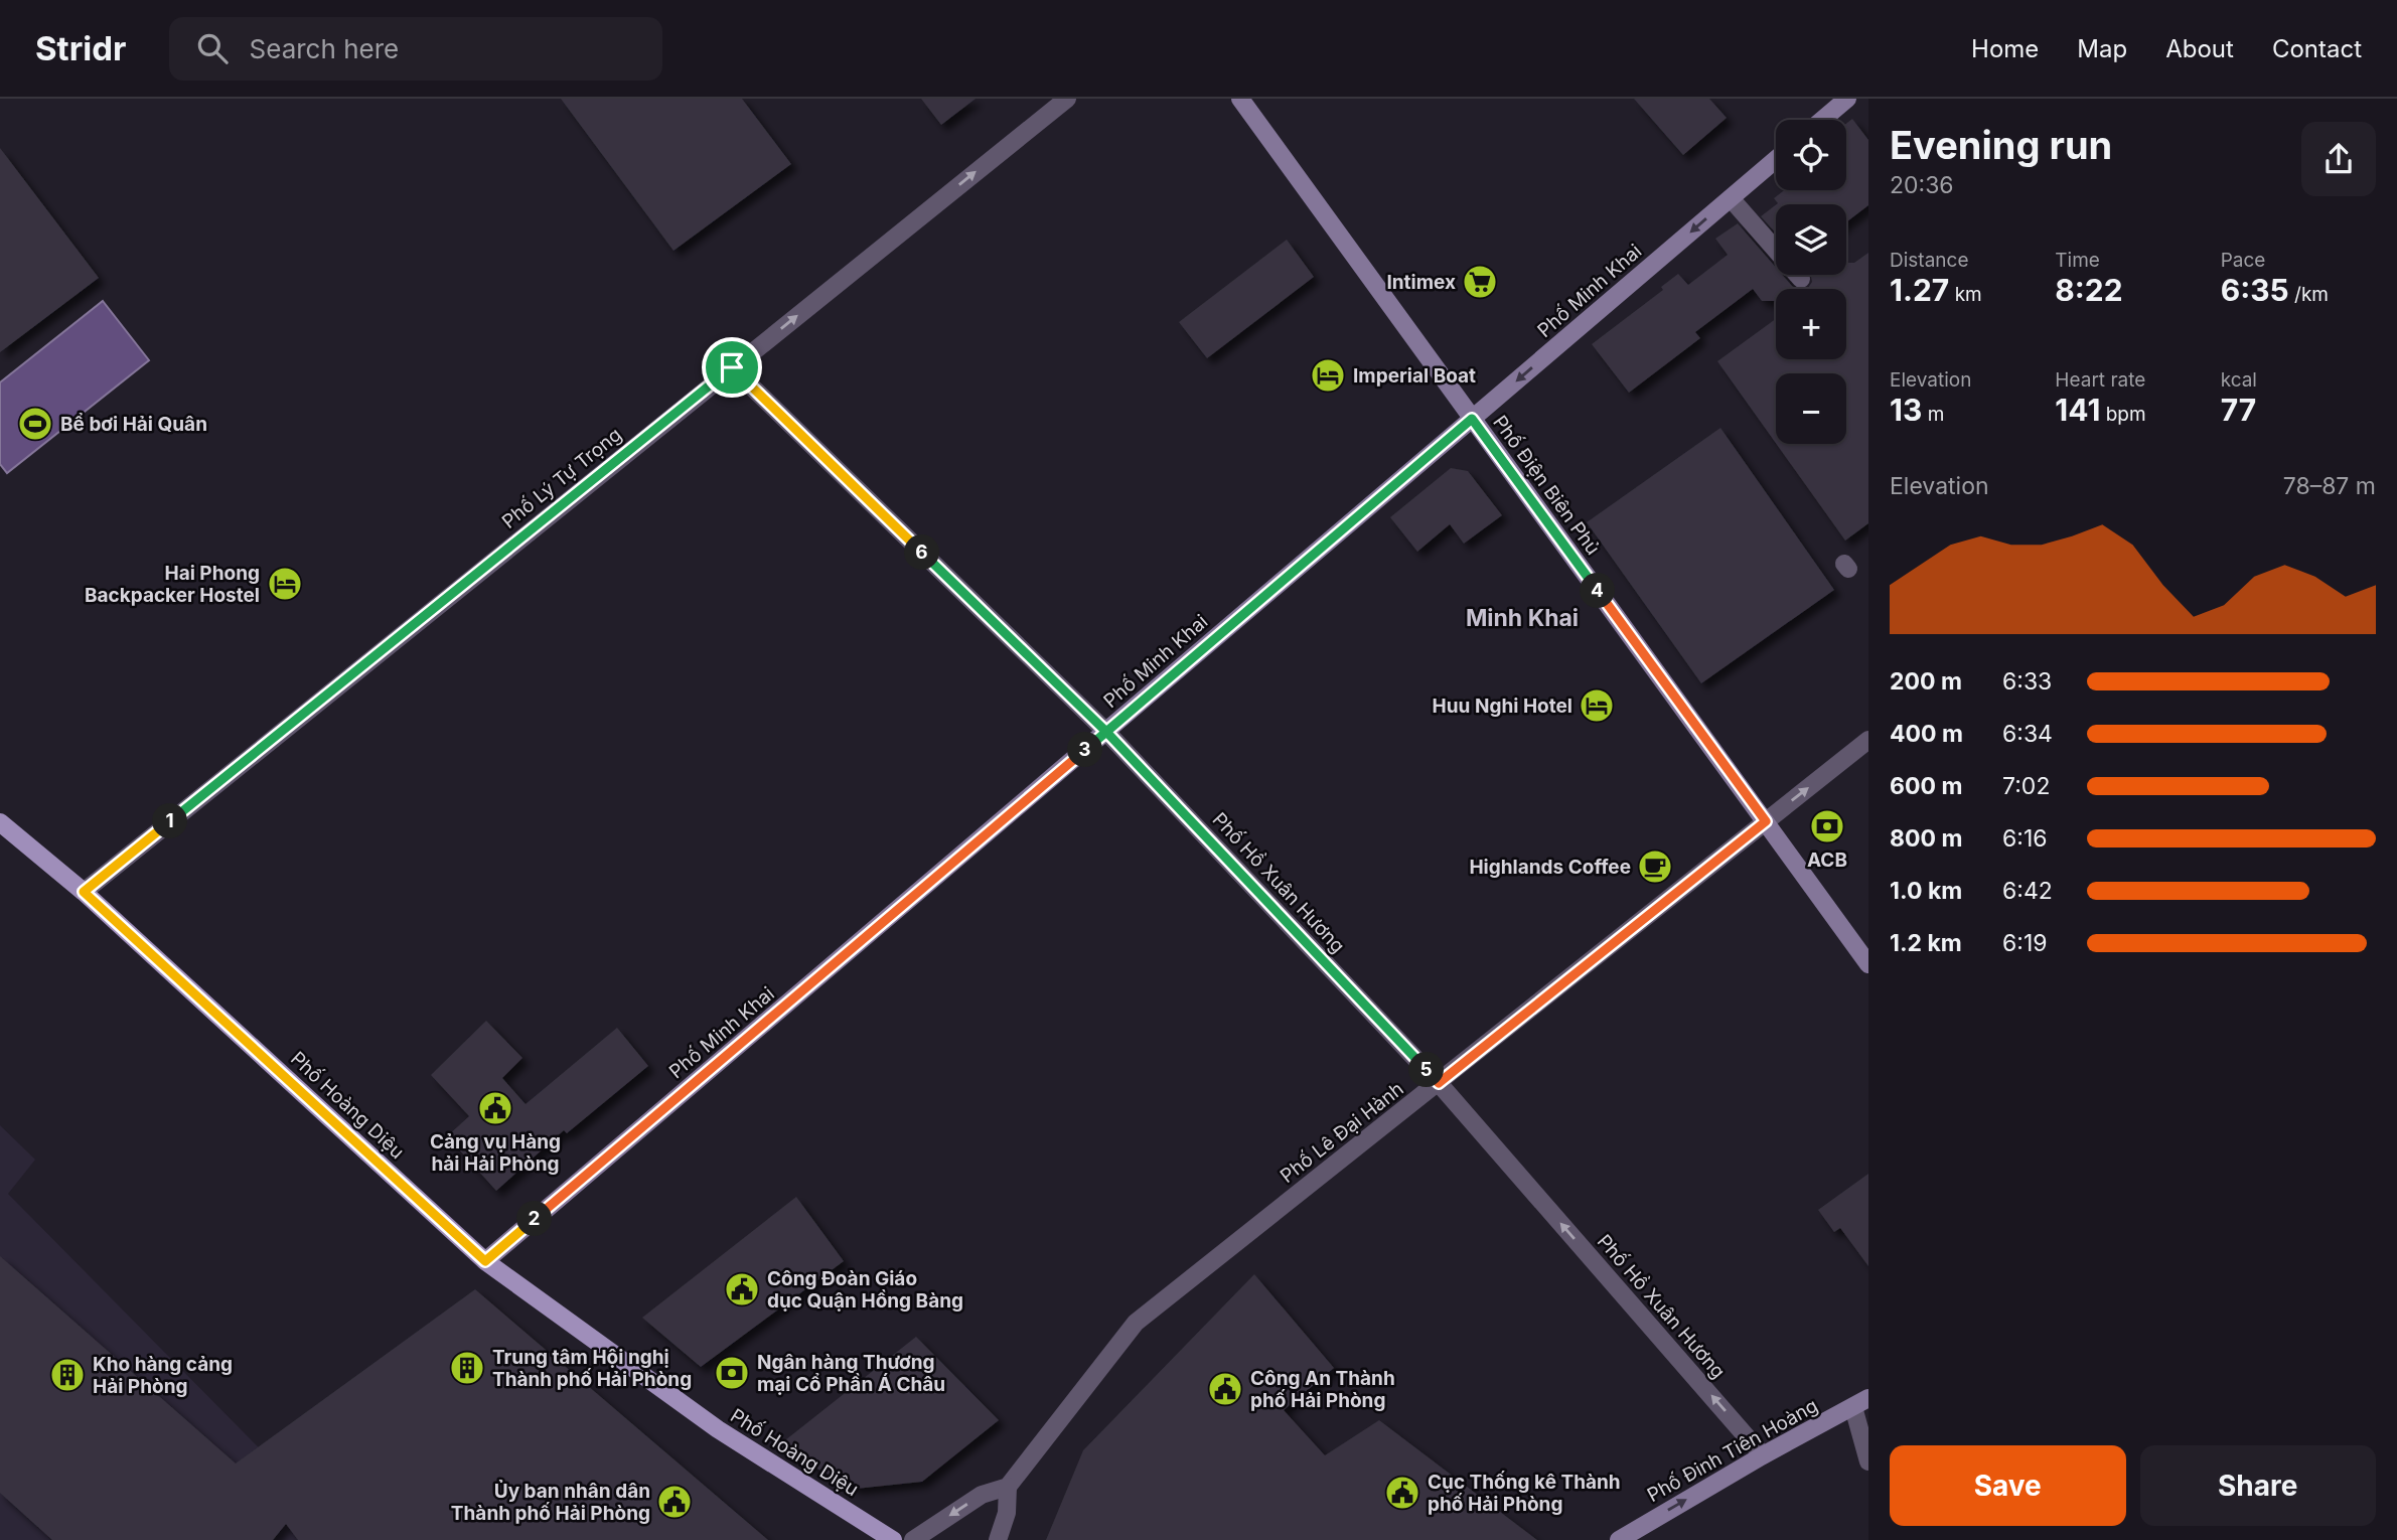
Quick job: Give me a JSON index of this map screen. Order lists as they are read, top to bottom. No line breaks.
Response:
{"streets":{"main road":["Phố Hoàng Diệu"],"street":["Phố Minh Khai","Phố Lý Tự Trọng","Phố Điện Biên Phủ","Phố Hồ Xuân Hương","Phố Lê Đại Hành","Phố Đinh Tiên Hoàng"]},"crossings":[["Phố Minh Khai","Phố Điện Biên Phủ"],["Phố Minh Khai","Phố Hồ Xuân Hương"],["Phố Minh Khai","Phố Hoàng Diệu"],["Phố Lý Tự Trọng","Phố Hồ Xuân Hương"],["Phố Lý Tự Trọng","Phố Hoàng Diệu"],["Phố Điện Biên Phủ","Phố Lê Đại Hành"],["Phố Hồ Xuân Hương","Phố Lê Đại Hành"],["Phố Hồ Xuân Hương","Phố Đinh Tiên Hoàng"]],"one_way":["Phố Đinh Tiên Hoàng"],"districts":["Minh Khai"],"places":{"supermarket":["Intimex"],"hotel":["Imperial Boat","Hai Phong Backpacker Hostel","Huu Nghi Hotel"],"sports":["Bể bơi Hải Quân"],"bank":["ACB","Ngân hàng Thương mại Cổ Phần Á Châu"],"cafe":["Highlands Coffee"],"public building":["Cảng vụ Hàng hải Hải Phòng","Công Đoàn Giáo dục Quận Hồng Bàng","Công An Thành phố Hải Phòng","Cục Thống kê Thành phố Hải Phòng","Ủy ban nhân dân Thành phố Hải Phòng"],"building":["Trung tâm Hội nghị Thành phố Hải Phòng","Kho hàng cảng Hải Phòng"]},"page":{"header":"Stridr","search":"Search here","nav":["Home","Map","About","Contact"],"heading":["Evening run","20:36"],"map_buttons":["+","−"],"stats":[["Distance","1.27 km"],["Time","8:22"],["Pace","6:35 /km"],["Elevation","13 m"],["Heart rate","141 bpm"],["kcal","77"]],"chart":["Elevation","78–87 m"],"pins":["6","4","3","1","5","2"],"list":[{"name":"200 m","note":"6:33"},{"name":"400 m","note":"6:34"},{"name":"600 m","note":"7:02"},{"name":"800 m","note":"6:16"},{"name":"1.0 km","note":"6:42"},{"name":"1.2 km","note":"6:19"}],"buttons":["Save","Share"]}}
